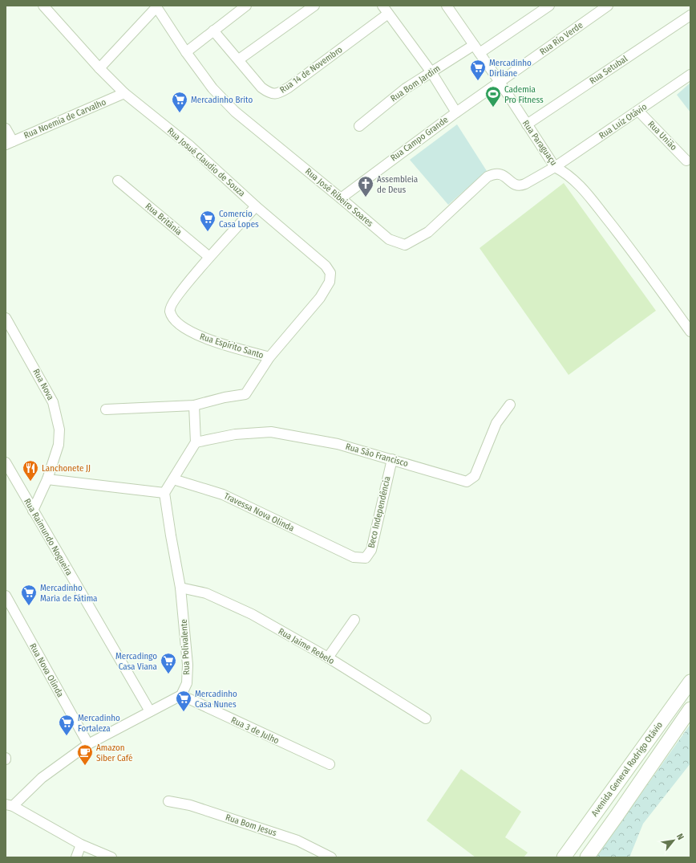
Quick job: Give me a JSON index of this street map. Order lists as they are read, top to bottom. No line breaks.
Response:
{"streets":{"main road":["Avenida General Rodrigo Otávio"],"street":["Rua Río Verde","Rua 14 de Novembro","Rua Setubal","Rua Bom Jardim","Rua Noemia de Carvalho","Rua Luiz Otávio","Rua União","Rua Campo Grande","Rua Paraguaçu","Rua Josué Claudio de Souza","Rua José Ribeiro Soares","Rua Britânia","Rua Espírito Santo","Rua Nova","Rua São Francisco","Travessa Nova Olinda","Beco Independência","Rua Raimundo Nogueira","Rua Jaime Rebelo","Rua Polivalente","Rua Nova Olinda","Rua 3 de Julho","Rua Bom Jesus"]},"crossings":[["Rua Río Verde","Rua Campo Grande"],["Rua Río Verde","Rua Paraguaçu"],["Rua Setubal","Rua Paraguaçu"],["Rua Bom Jardim","Rua Paraguaçu"],["Rua Noemia de Carvalho","Rua Josué Claudio de Souza"],["Rua Luiz Otávio","Rua União"],["Rua Luiz Otávio","Rua Paraguaçu"],["Rua Luiz Otávio","Rua José Ribeiro Soares"],["Rua Campo Grande","Rua Paraguaçu"],["Rua Campo Grande","Rua José Ribeiro Soares"],["Rua Paraguaçu","Rua José Ribeiro Soares"],["Rua Josué Claudio de Souza","Rua Espírito Santo"],["Rua Britânia","Rua Espírito Santo"],["Rua Nova","Rua Raimundo Nogueira"],["Rua São Francisco","Beco Independência"],["Travessa Nova Olinda","Beco Independência"],["Rua Jaime Rebelo","Rua Polivalente"],["Rua Polivalente","Rua 3 de Julho"]],"places":{"supermarket":["Mercadinho Dirliane","Mercadinho Brito","Comercio Casa Lopes","Mercadinho Maria de Fátima","Mercadingo Casa Viana","Mercadinho Casa Nunes","Mercadinho Fortaleza"],"sports":["Cademia Pro Fitness"],"church":["Assembleia de Deus"],"restaurant":["Lanchonete JJ"],"cafe":["Amazon Siber Café"]},"north":"top right"}
